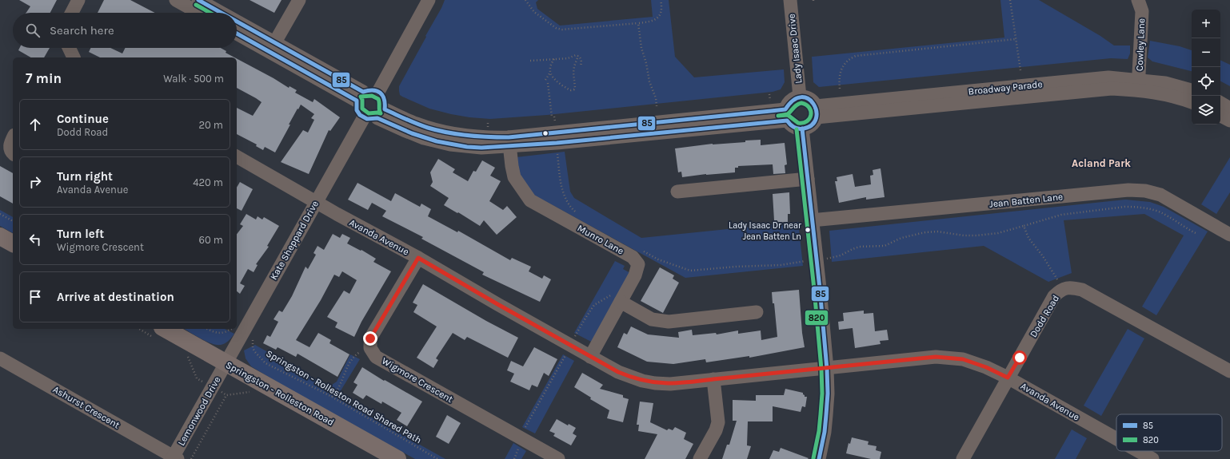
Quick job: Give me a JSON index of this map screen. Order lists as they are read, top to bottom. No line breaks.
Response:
{"streets":{"main road":["Springston - Rolleston Road"],"street":["Cowley Lane","Lady Isaac Drive","Broadway Parade","Jean Batten Lane","Avanda Avenue","Munro Lane","Kate Sheppard Drive","Dodd Road","Wigmore Crescent","Ashurst Crescent","Lemonwood Drive"],"path":["Springston - Rolleston Road Shared Path"]},"crossings":[["Cowley Lane","Broadway Parade"],["Lady Isaac Drive","Broadway Parade"],["Avanda Avenue","Munro Lane"],["Avanda Avenue","Kate Sheppard Drive"],["Avanda Avenue","Dodd Road"],["Kate Sheppard Drive","Springston - Rolleston Road"],["Kate Sheppard Drive","Lemonwood Drive"],["Springston - Rolleston Road","Lemonwood Drive"],["Ashurst Crescent","Lemonwood Drive"]],"districts":["Acland Park"],"places":["Lady Isaac Dr near Jean Batten Ln"],"lines":["transit line 85","transit line 820"],"legend":["85","820"],"page":{"map_buttons":["+","−"],"search":"Search here","heading":["7 min","Walk · 500 m"],"list":[["Continue","Dodd Road","20 m"],["Turn right","Avanda Avenue","420 m"],["Turn left","Wigmore Crescent","60 m"],"Arrive at destination"]}}
